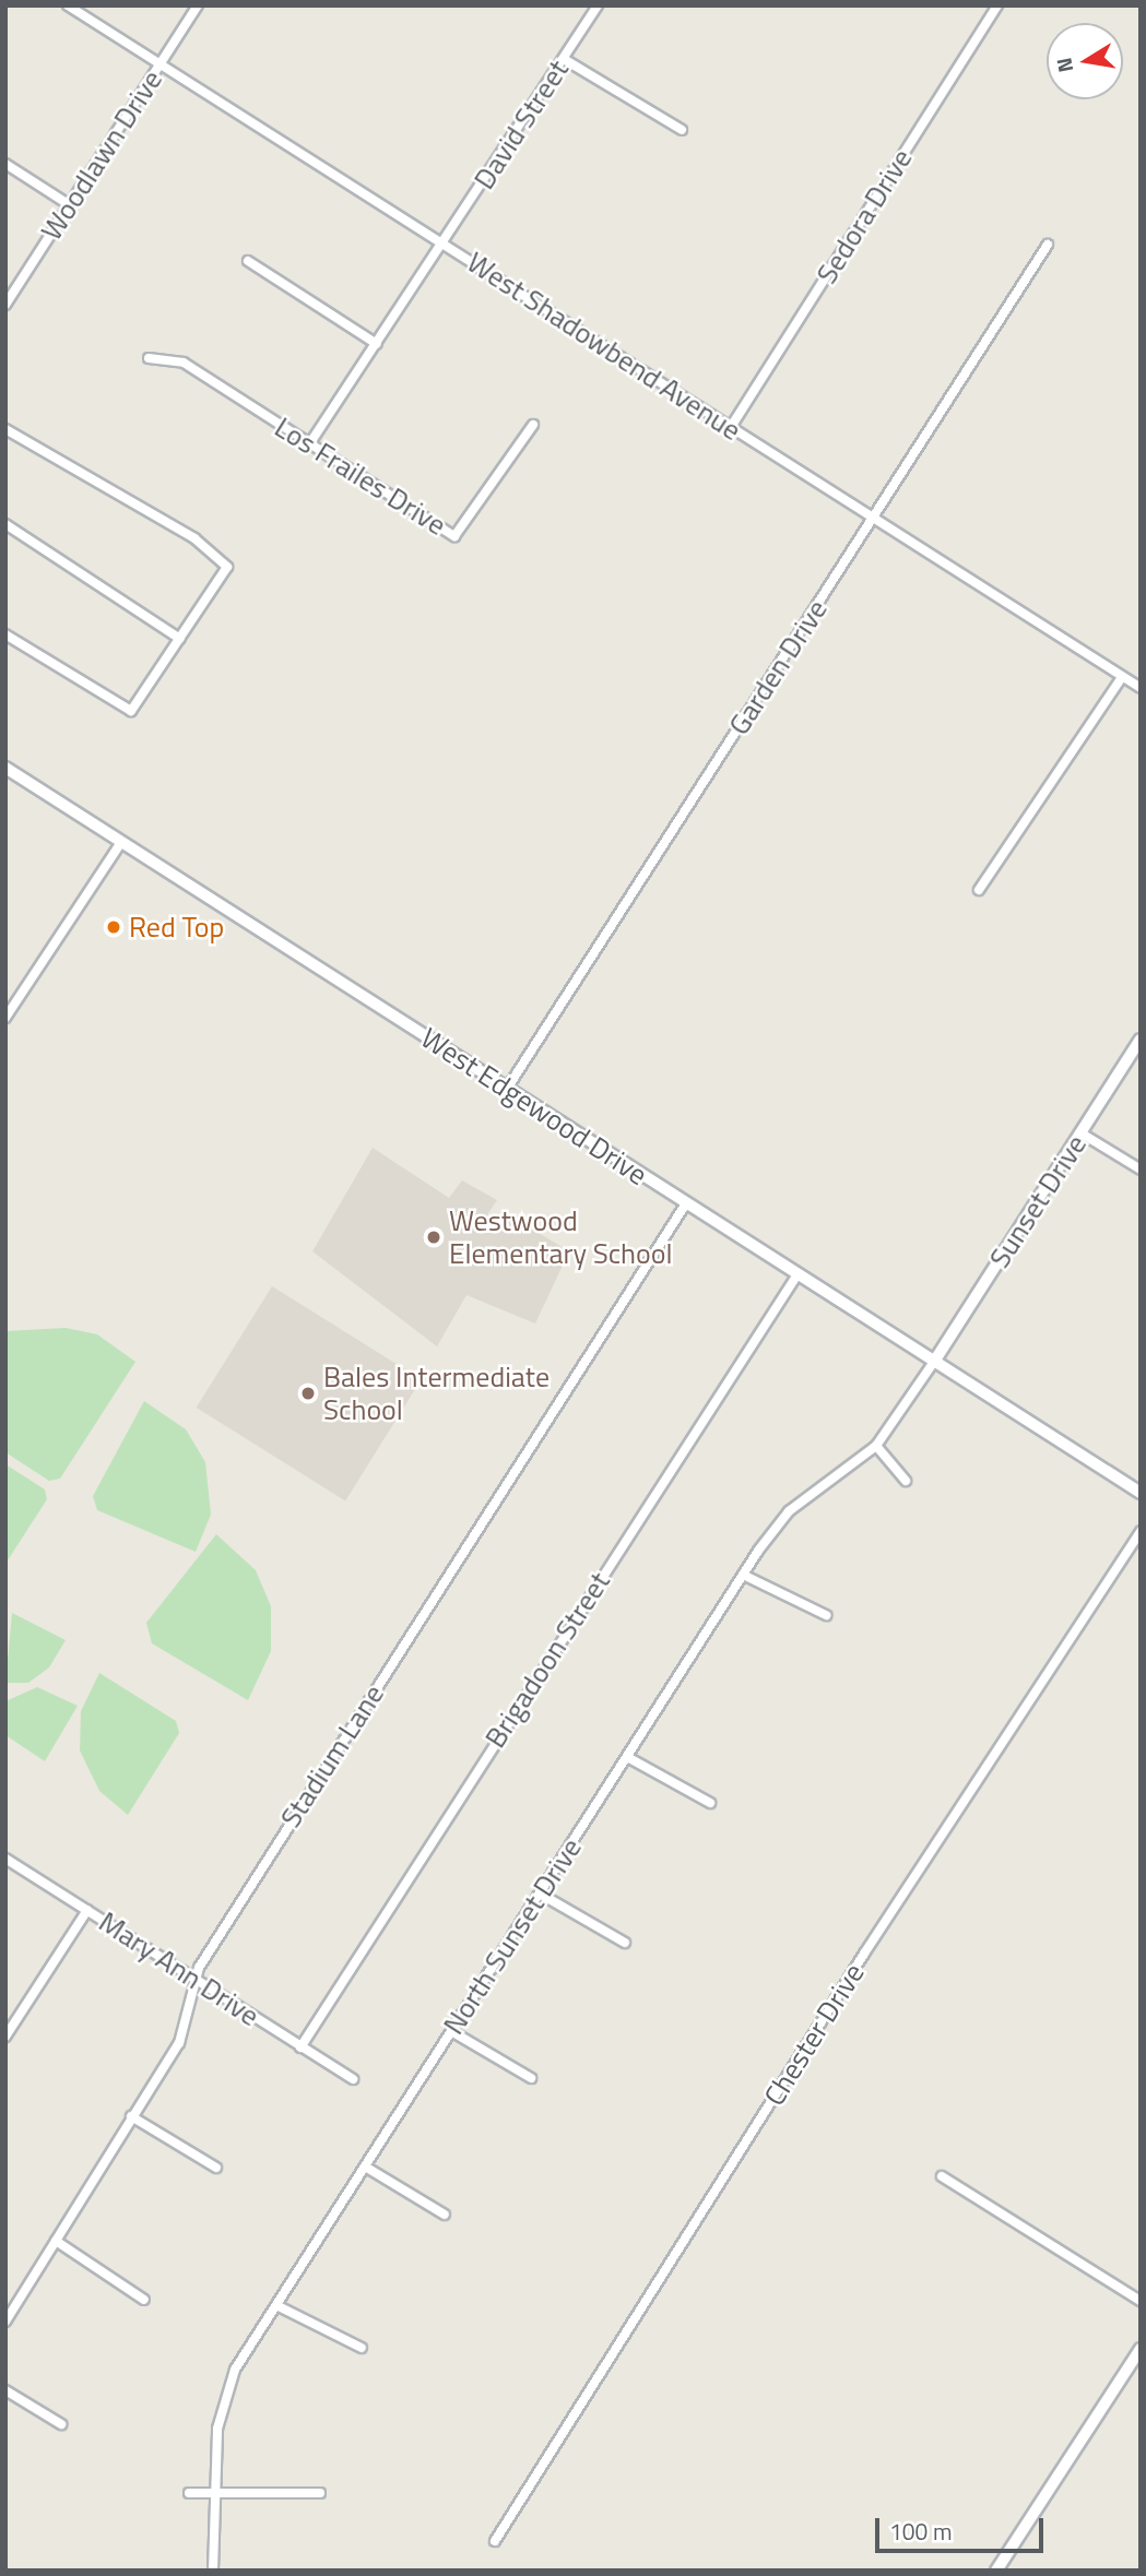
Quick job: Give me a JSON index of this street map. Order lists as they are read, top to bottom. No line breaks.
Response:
{"streets":{"main road":["West Edgewood Drive"],"street":["David Street","Woodlawn Drive","Sedora Drive","West Shadowbend Avenue","Los Frailes Drive","Garden Drive","Sunset Drive","Brigadoon Street","Stadium Lane","North Sunset Drive","Mary Ann Drive","Chester Drive"]},"crossings":[["David Street","West Shadowbend Avenue"],["David Street","Los Frailes Drive"],["Woodlawn Drive","West Shadowbend Avenue"],["Sedora Drive","West Shadowbend Avenue"],["West Shadowbend Avenue","Garden Drive"],["Garden Drive","West Edgewood Drive"],["West Edgewood Drive","Sunset Drive"],["West Edgewood Drive","Brigadoon Street"],["West Edgewood Drive","Stadium Lane"],["West Edgewood Drive","North Sunset Drive"],["Sunset Drive","North Sunset Drive"],["Brigadoon Street","Mary Ann Drive"],["Stadium Lane","Mary Ann Drive"]],"places":["Red Top","Westwood Elementary School","Bales Intermediate School"],"scale_bar":"100 m","north":"left"}
